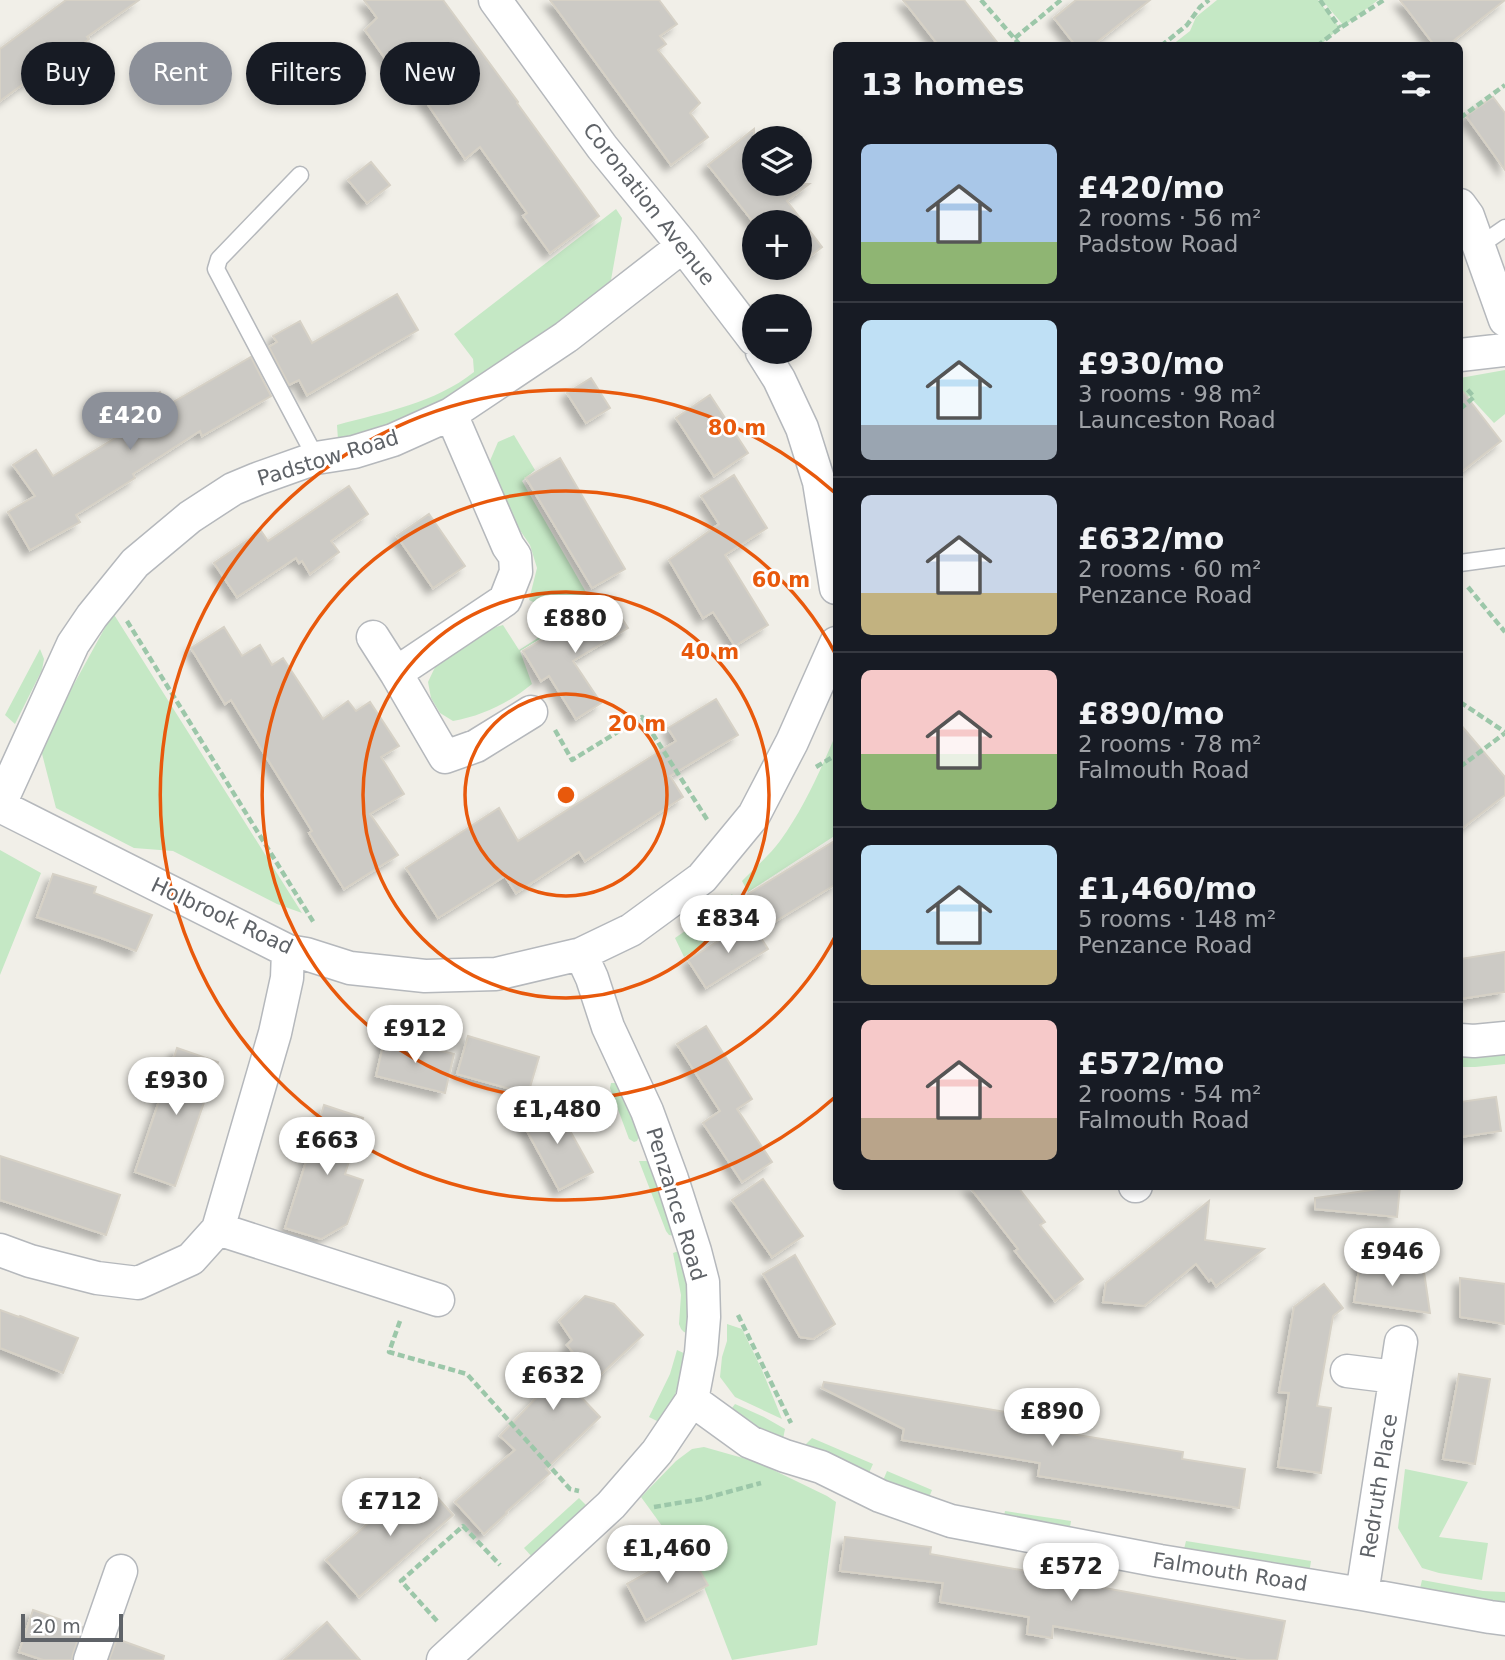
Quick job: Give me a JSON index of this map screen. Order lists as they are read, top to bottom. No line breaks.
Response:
{"streets":{"street":["Coronation Avenue","Padstow Road","Holbrook Road","Penzance Road","Redruth Place","Falmouth Road"]},"crossings":[["Coronation Avenue","Padstow Road"],["Padstow Road","Holbrook Road"],["Holbrook Road","Penzance Road"],["Penzance Road","Falmouth Road"],["Redruth Place","Falmouth Road"]],"scale_bar":"20 m","page":{"chip":["Buy","Rent","Filters","New"],"heading":"13 homes","map_buttons":["+","−"],"list":[{"name":"£420/mo","note":"2 rooms · 56 m² · Padstow Road"},{"name":"£930/mo","note":"3 rooms · 98 m² · Launceston Road"},{"name":"£632/mo","note":"2 rooms · 60 m² · Penzance Road"},{"name":"£890/mo","note":"2 rooms · 78 m² · Falmouth Road"},{"name":"£1,460/mo","note":"5 rooms · 148 m² · Penzance Road"},{"name":"£572/mo","note":"2 rooms · 54 m² · Falmouth Road"}],"price":["£420","£880","£834","£912","£930","£1,480","£663","£946","£632","£890","£712","£1,460","£572"],"scale":"20 m"},"rings":["80 m","60 m","40 m","20 m"]}
